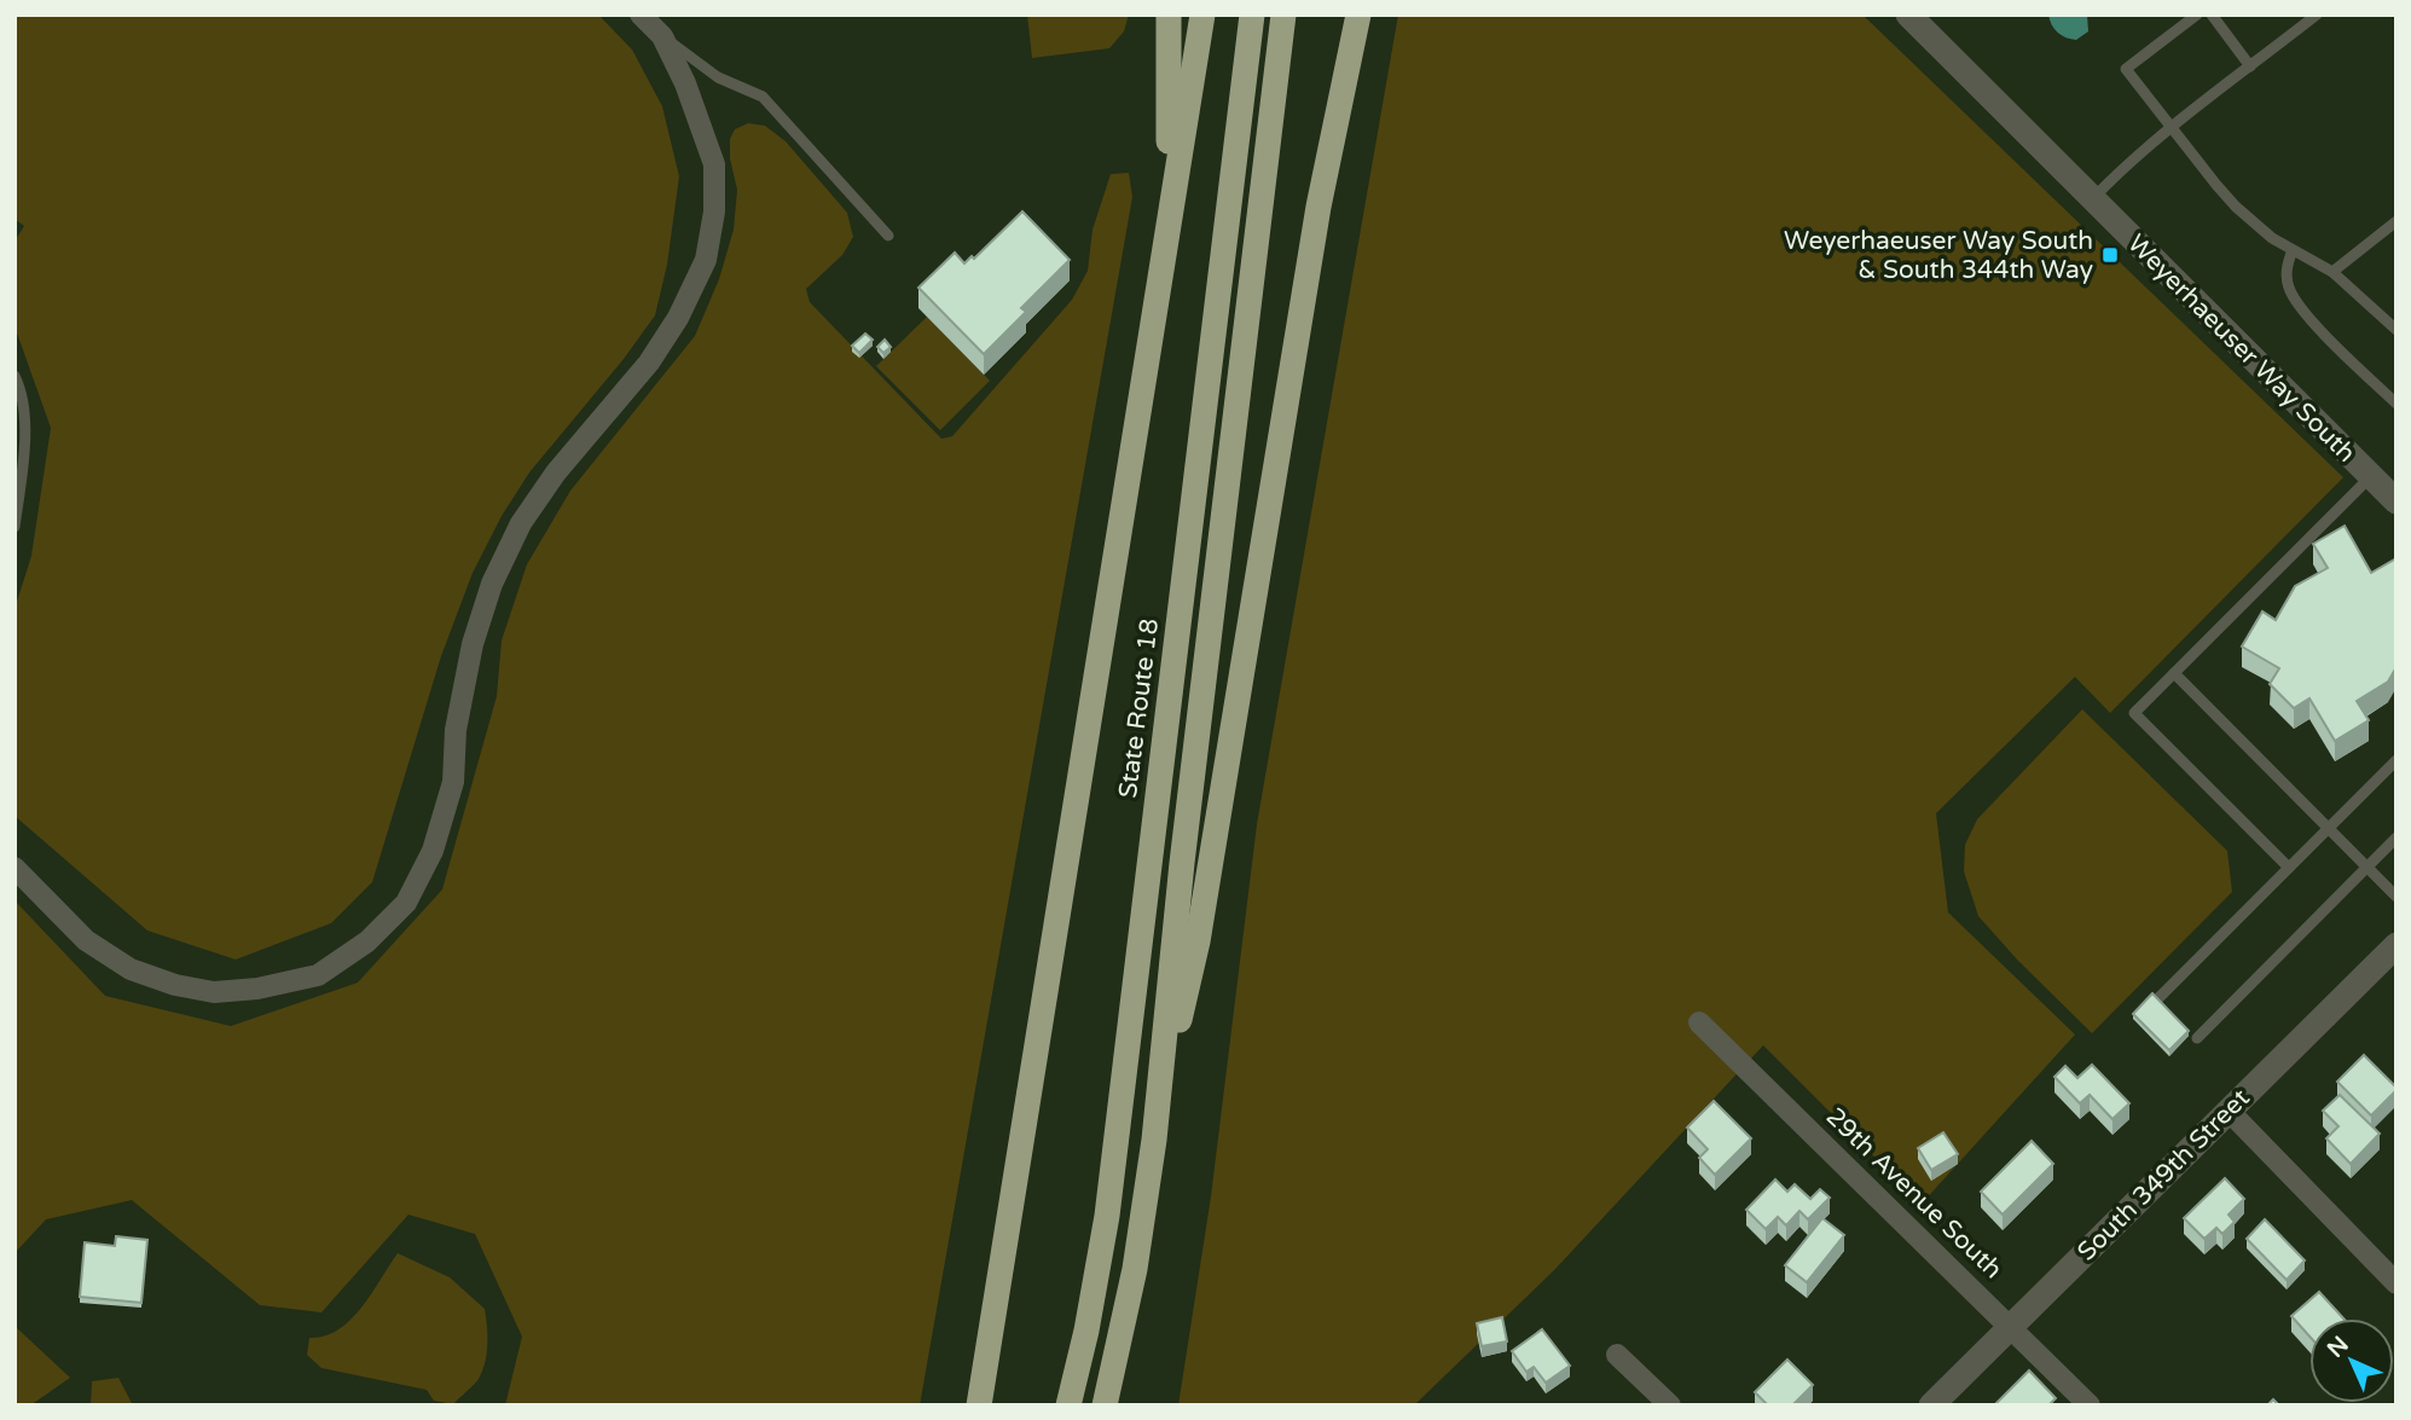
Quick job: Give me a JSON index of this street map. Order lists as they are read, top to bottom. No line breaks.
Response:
{"streets":{"highway":["State Route 18"],"street":["Weyerhaeuser Way South","South 349th Street","29th Avenue South"]},"crossings":[["South 349th Street","29th Avenue South"]],"places":{"transit":["Weyerhaeuser Way South & South 344th Way"]},"north":"top left"}
